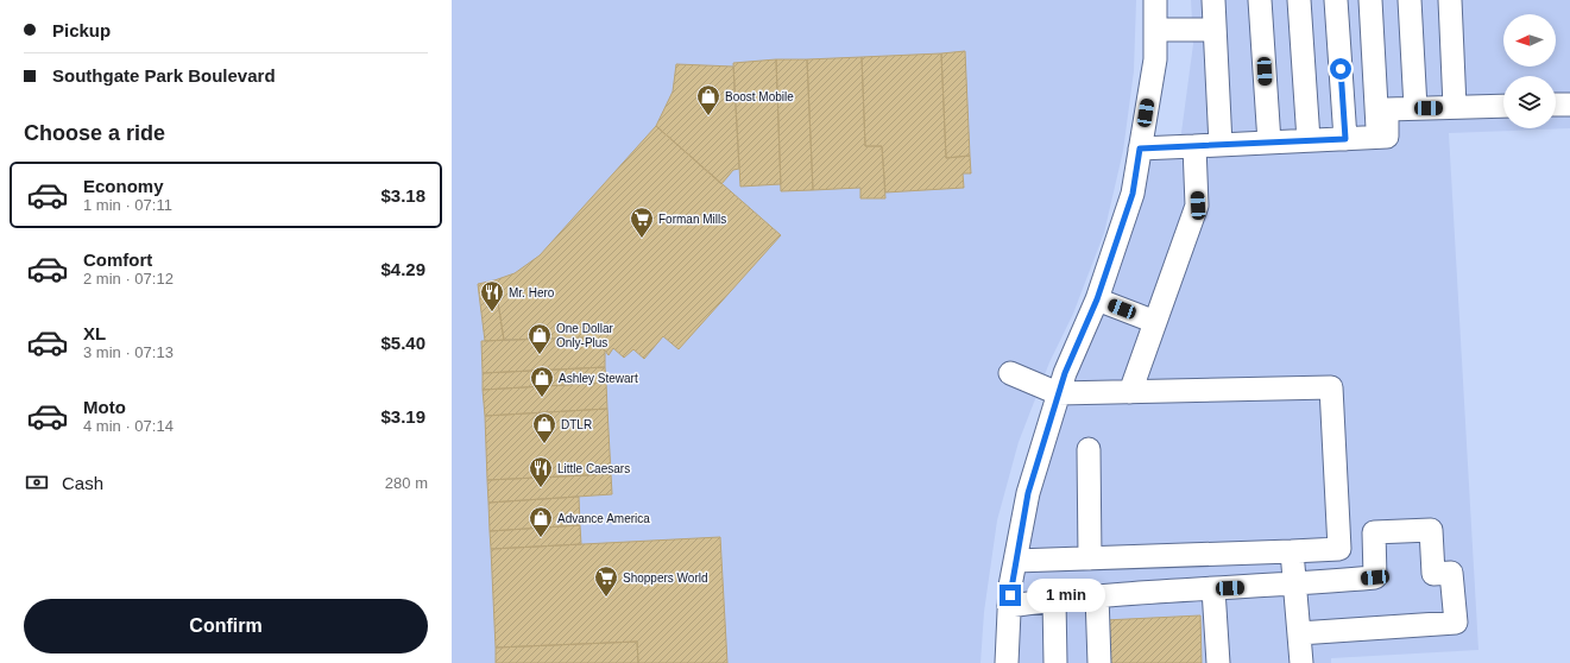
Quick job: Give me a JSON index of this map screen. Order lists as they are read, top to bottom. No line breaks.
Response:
{"places":{"shop":["Boost Mobile","One Dollar Only-Plus","Ashley Stewart","DTLR","Advance America"],"supermarket":["Forman Mills","Shoppers World"],"restaurant":["Mr. Hero","Little Caesars"]},"north":"left","page":{"banner":["Pickup","Southgate Park Boulevard"],"heading":"Choose a ride","list":[{"name":"Economy","note":"1 min · 07:11","value":"$3.18"},{"name":"Comfort","note":"2 min · 07:12","value":"$4.29"},{"name":"XL","note":"3 min · 07:13","value":"$5.40"},{"name":"Moto","note":"4 min · 07:14","value":"$3.19"}],"pay":["Cash","280 m"],"bubble":"1 min","buttons":"Confirm"}}
